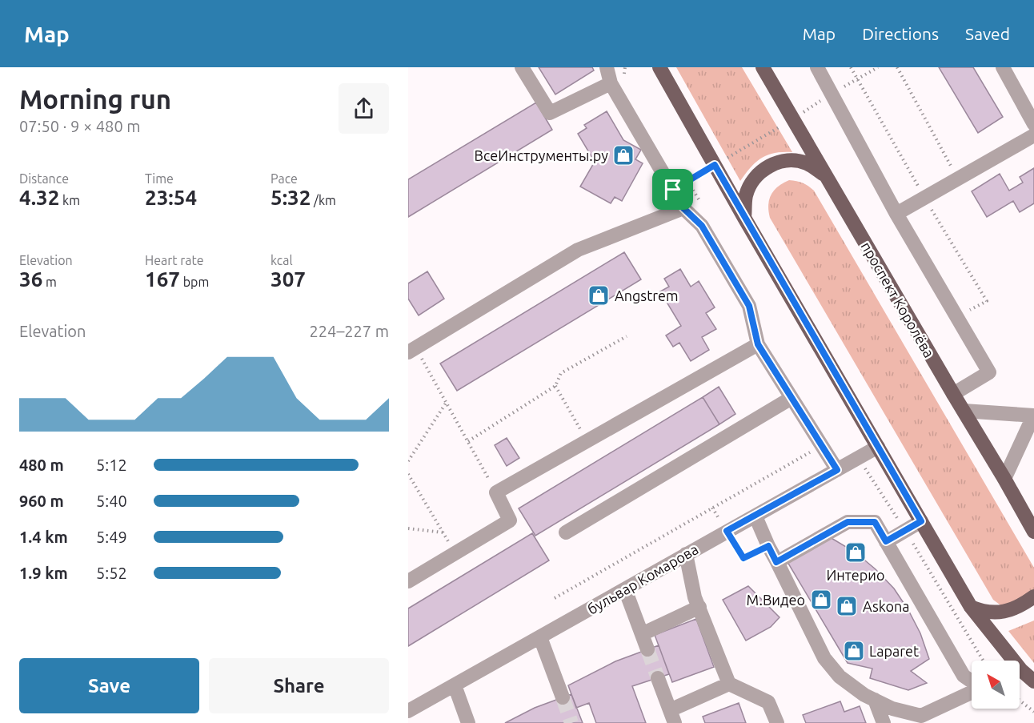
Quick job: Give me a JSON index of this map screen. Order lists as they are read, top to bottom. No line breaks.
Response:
{"streets":{"main road":["проспект Королёва"],"street":["бульвар Комарова"]},"places":{"shop":["ВсеИнструменты.ру","Angstrem","Интерио","М.Видео","Askona","Laparet"]},"north":"top left","page":{"header":"Map","nav":["Map","Directions","Saved"],"heading":["Morning run","07:50 · 9 × 480 m"],"stats":[["Distance","4.32 km"],["Time","23:54"],["Pace","5:32 /km"],["Elevation","36 m"],["Heart rate","167 bpm"],["kcal","307"]],"chart":["Elevation","224–227 m"],"list":[{"name":"480 m","note":"5:12"},{"name":"960 m","note":"5:40"},{"name":"1.4 km","note":"5:49"},{"name":"1.9 km","note":"5:52"}],"buttons":["Save","Share"]}}
